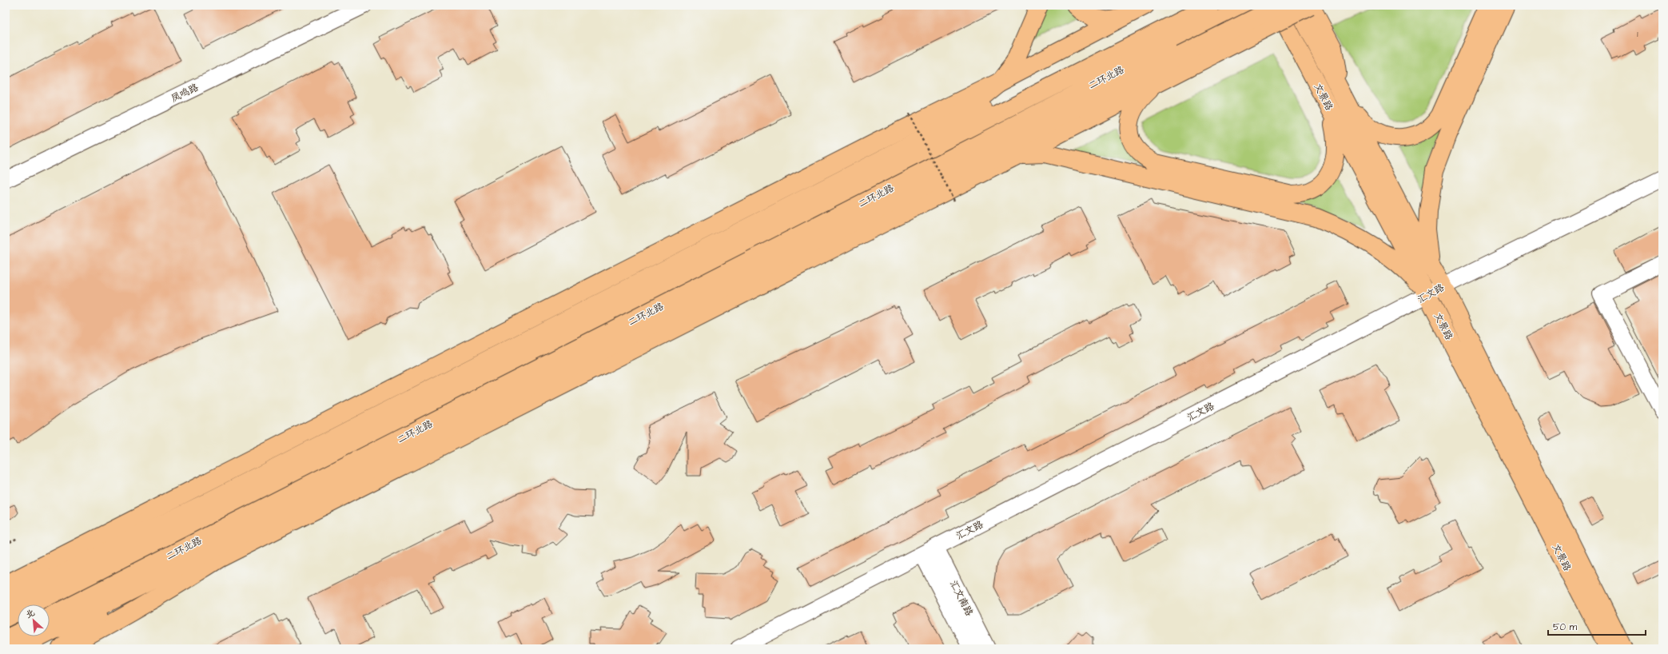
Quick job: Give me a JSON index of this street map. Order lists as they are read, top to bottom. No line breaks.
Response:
{"streets":{"main road":["二环北路","文景路"],"street":["凤鸣路","汇文路","汇文南路"]},"crossings":[["文景路","汇文路"],["汇文路","汇文南路"]],"house_numbers":["1"],"scale_bar":"50 m","north":"top left"}
